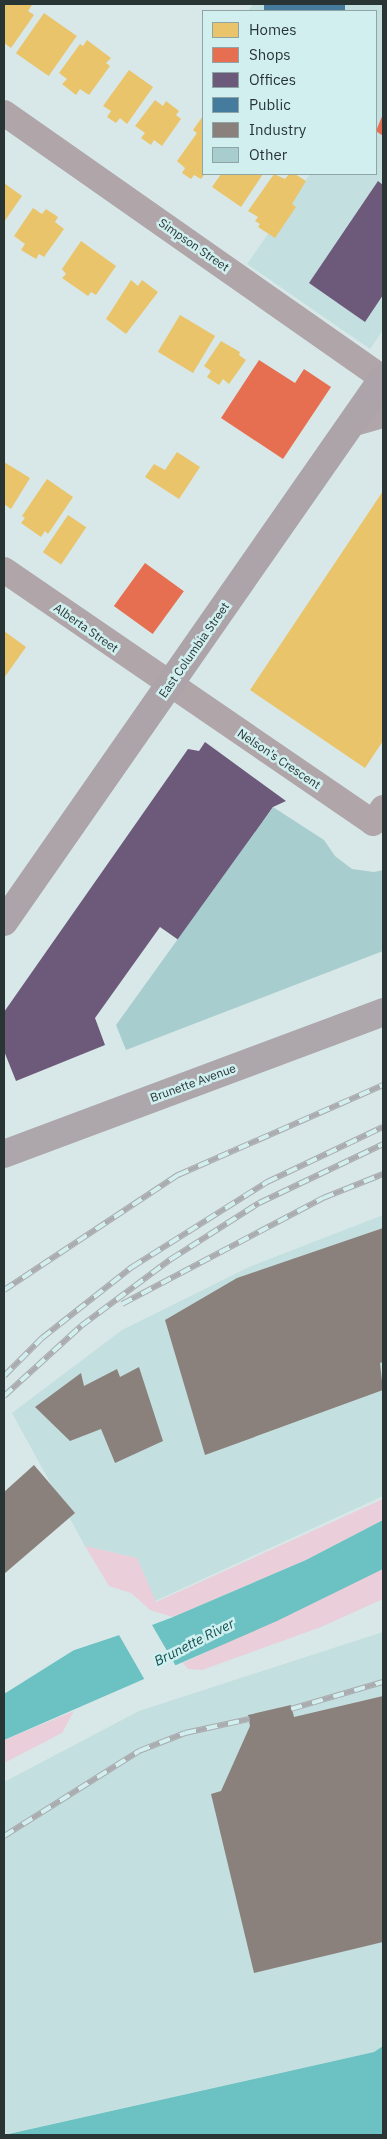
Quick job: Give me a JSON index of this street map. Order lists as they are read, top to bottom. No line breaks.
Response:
{"streets":{"main road":["Brunette Avenue"],"street":["Simpson Street","Alberta Street","East Columbia Street","Nelson's Crescent"]},"crossings":[["Simpson Street","East Columbia Street"],["Alberta Street","East Columbia Street"],["Alberta Street","Nelson's Crescent"],["East Columbia Street","Nelson's Crescent"]],"water":["Brunette River"],"legend":["Homes","Shops","Offices","Public","Industry","Other"]}
